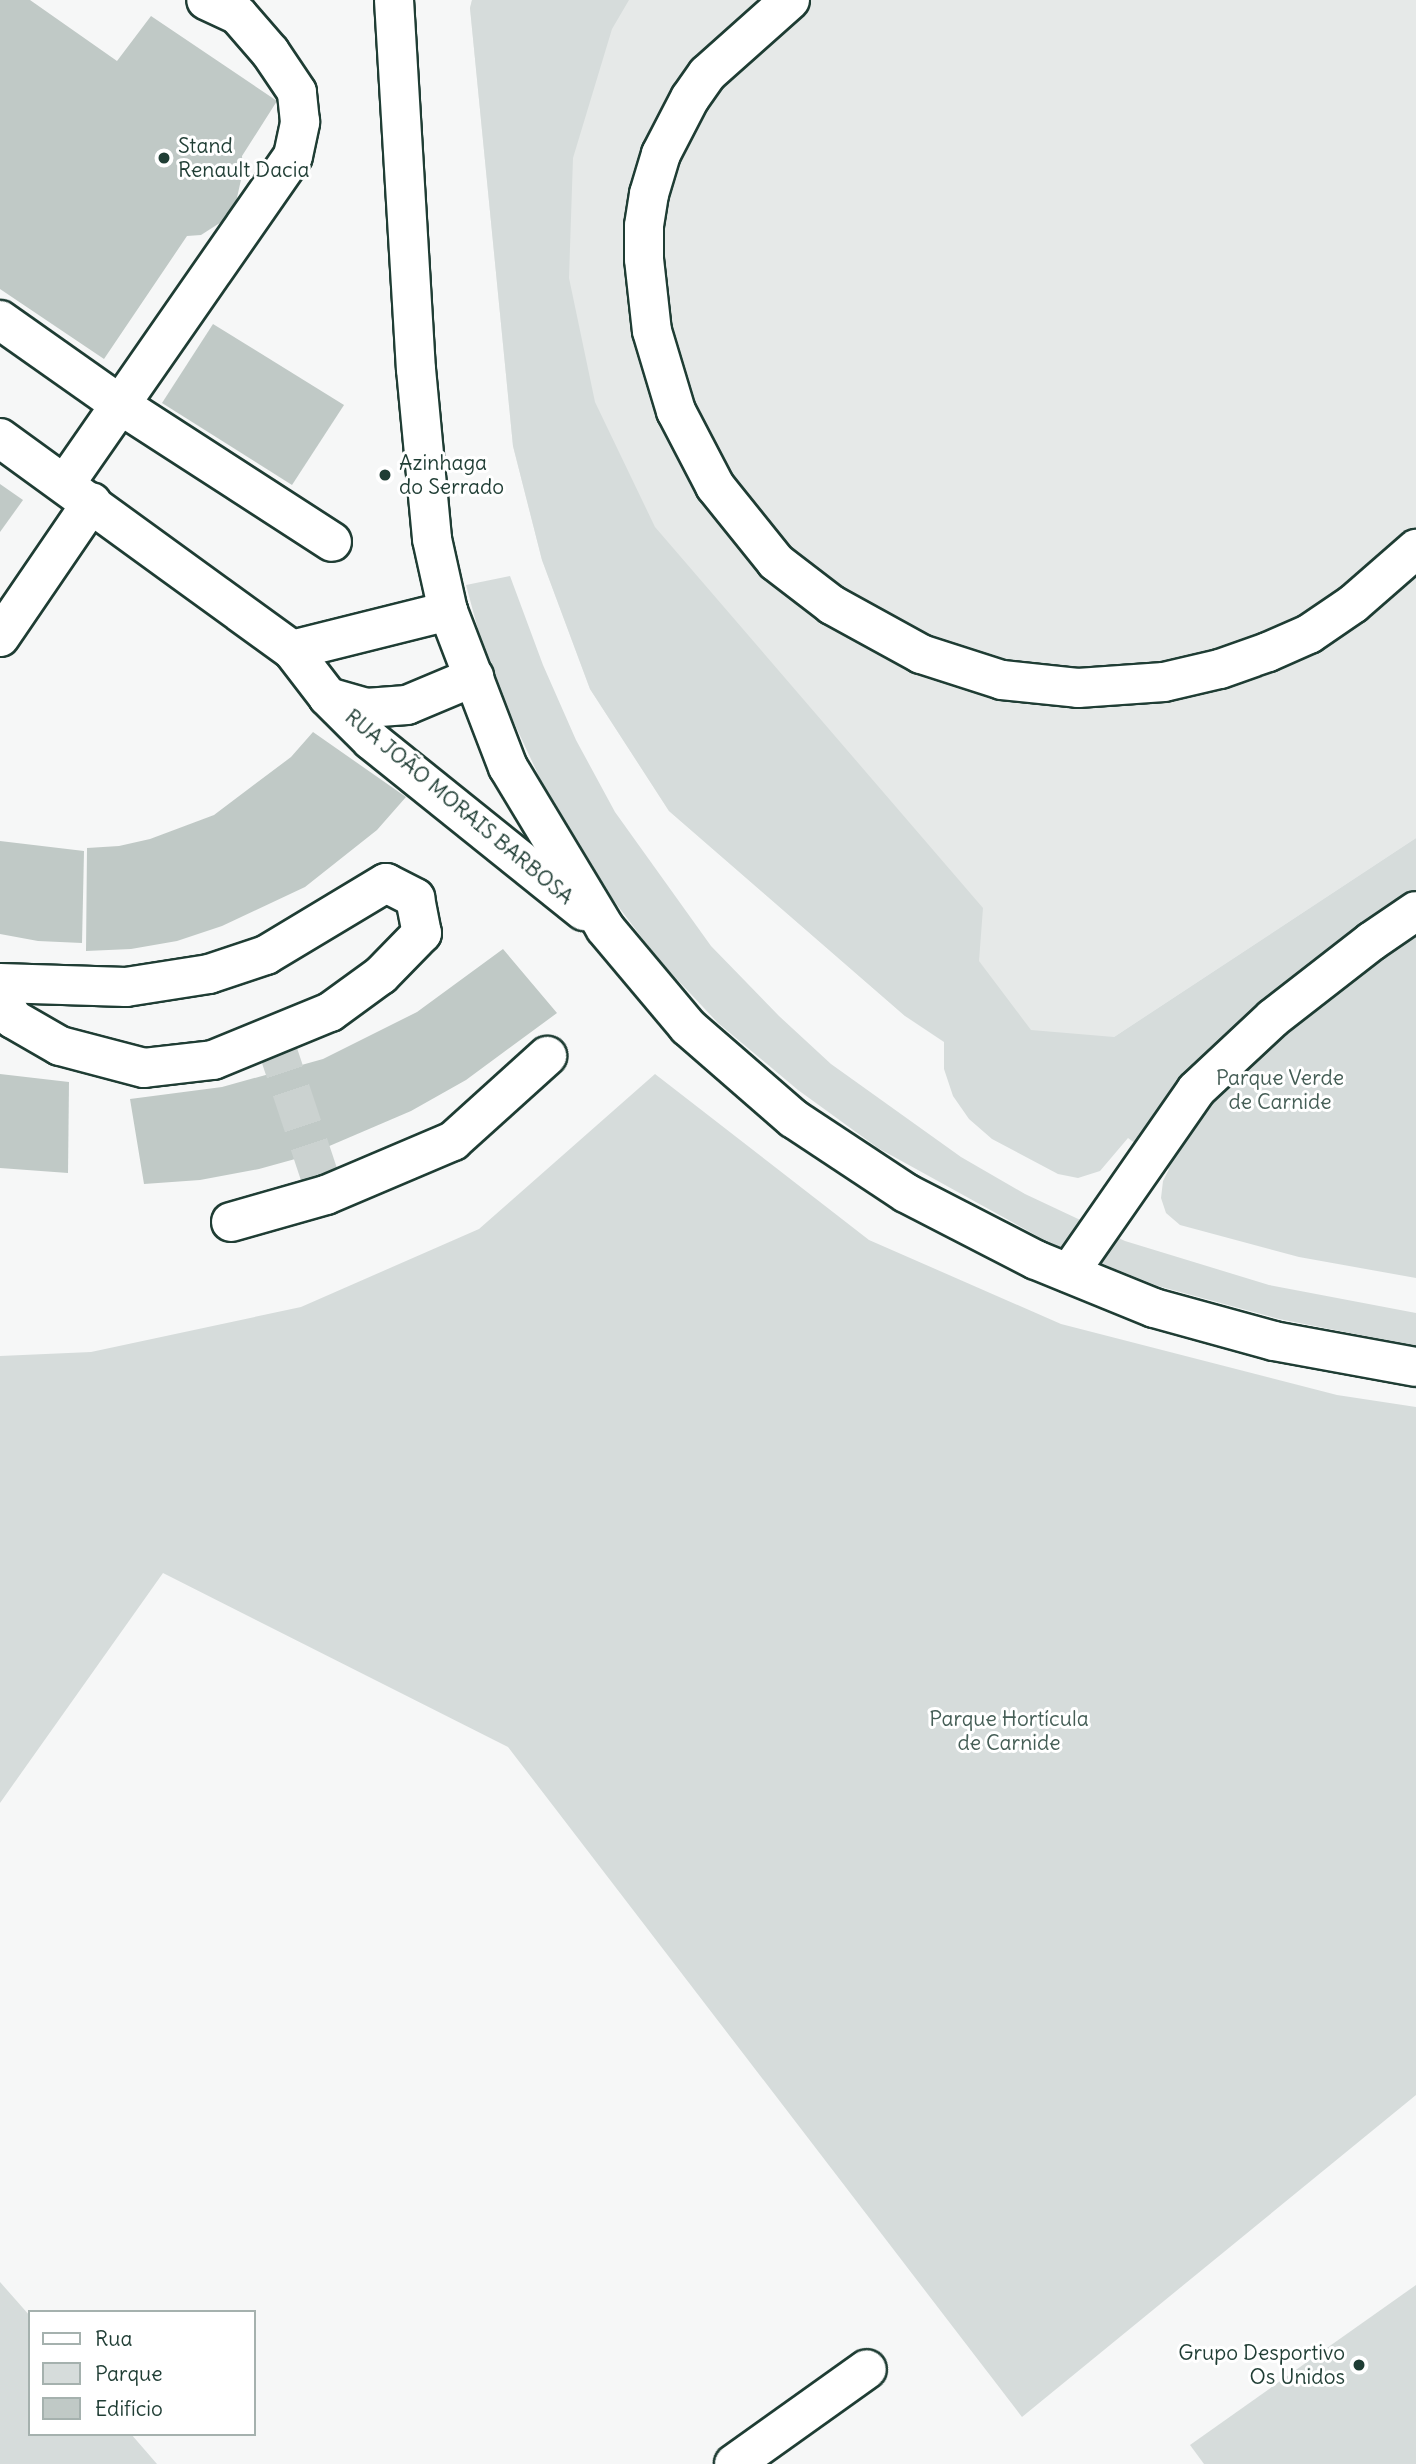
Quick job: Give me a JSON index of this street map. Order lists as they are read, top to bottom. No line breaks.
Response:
{"streets":{"street":["RUA JOÃO MORAIS BARBOSA"]},"parks":["Parque Verde de Carnide","Parque Hortícula de Carnide"],"places":["Stand Renault Dacia","Azinhaga do Serrado","Grupo Desportivo Os Unidos"],"legend":["Rua","Parque","Edifício"]}
